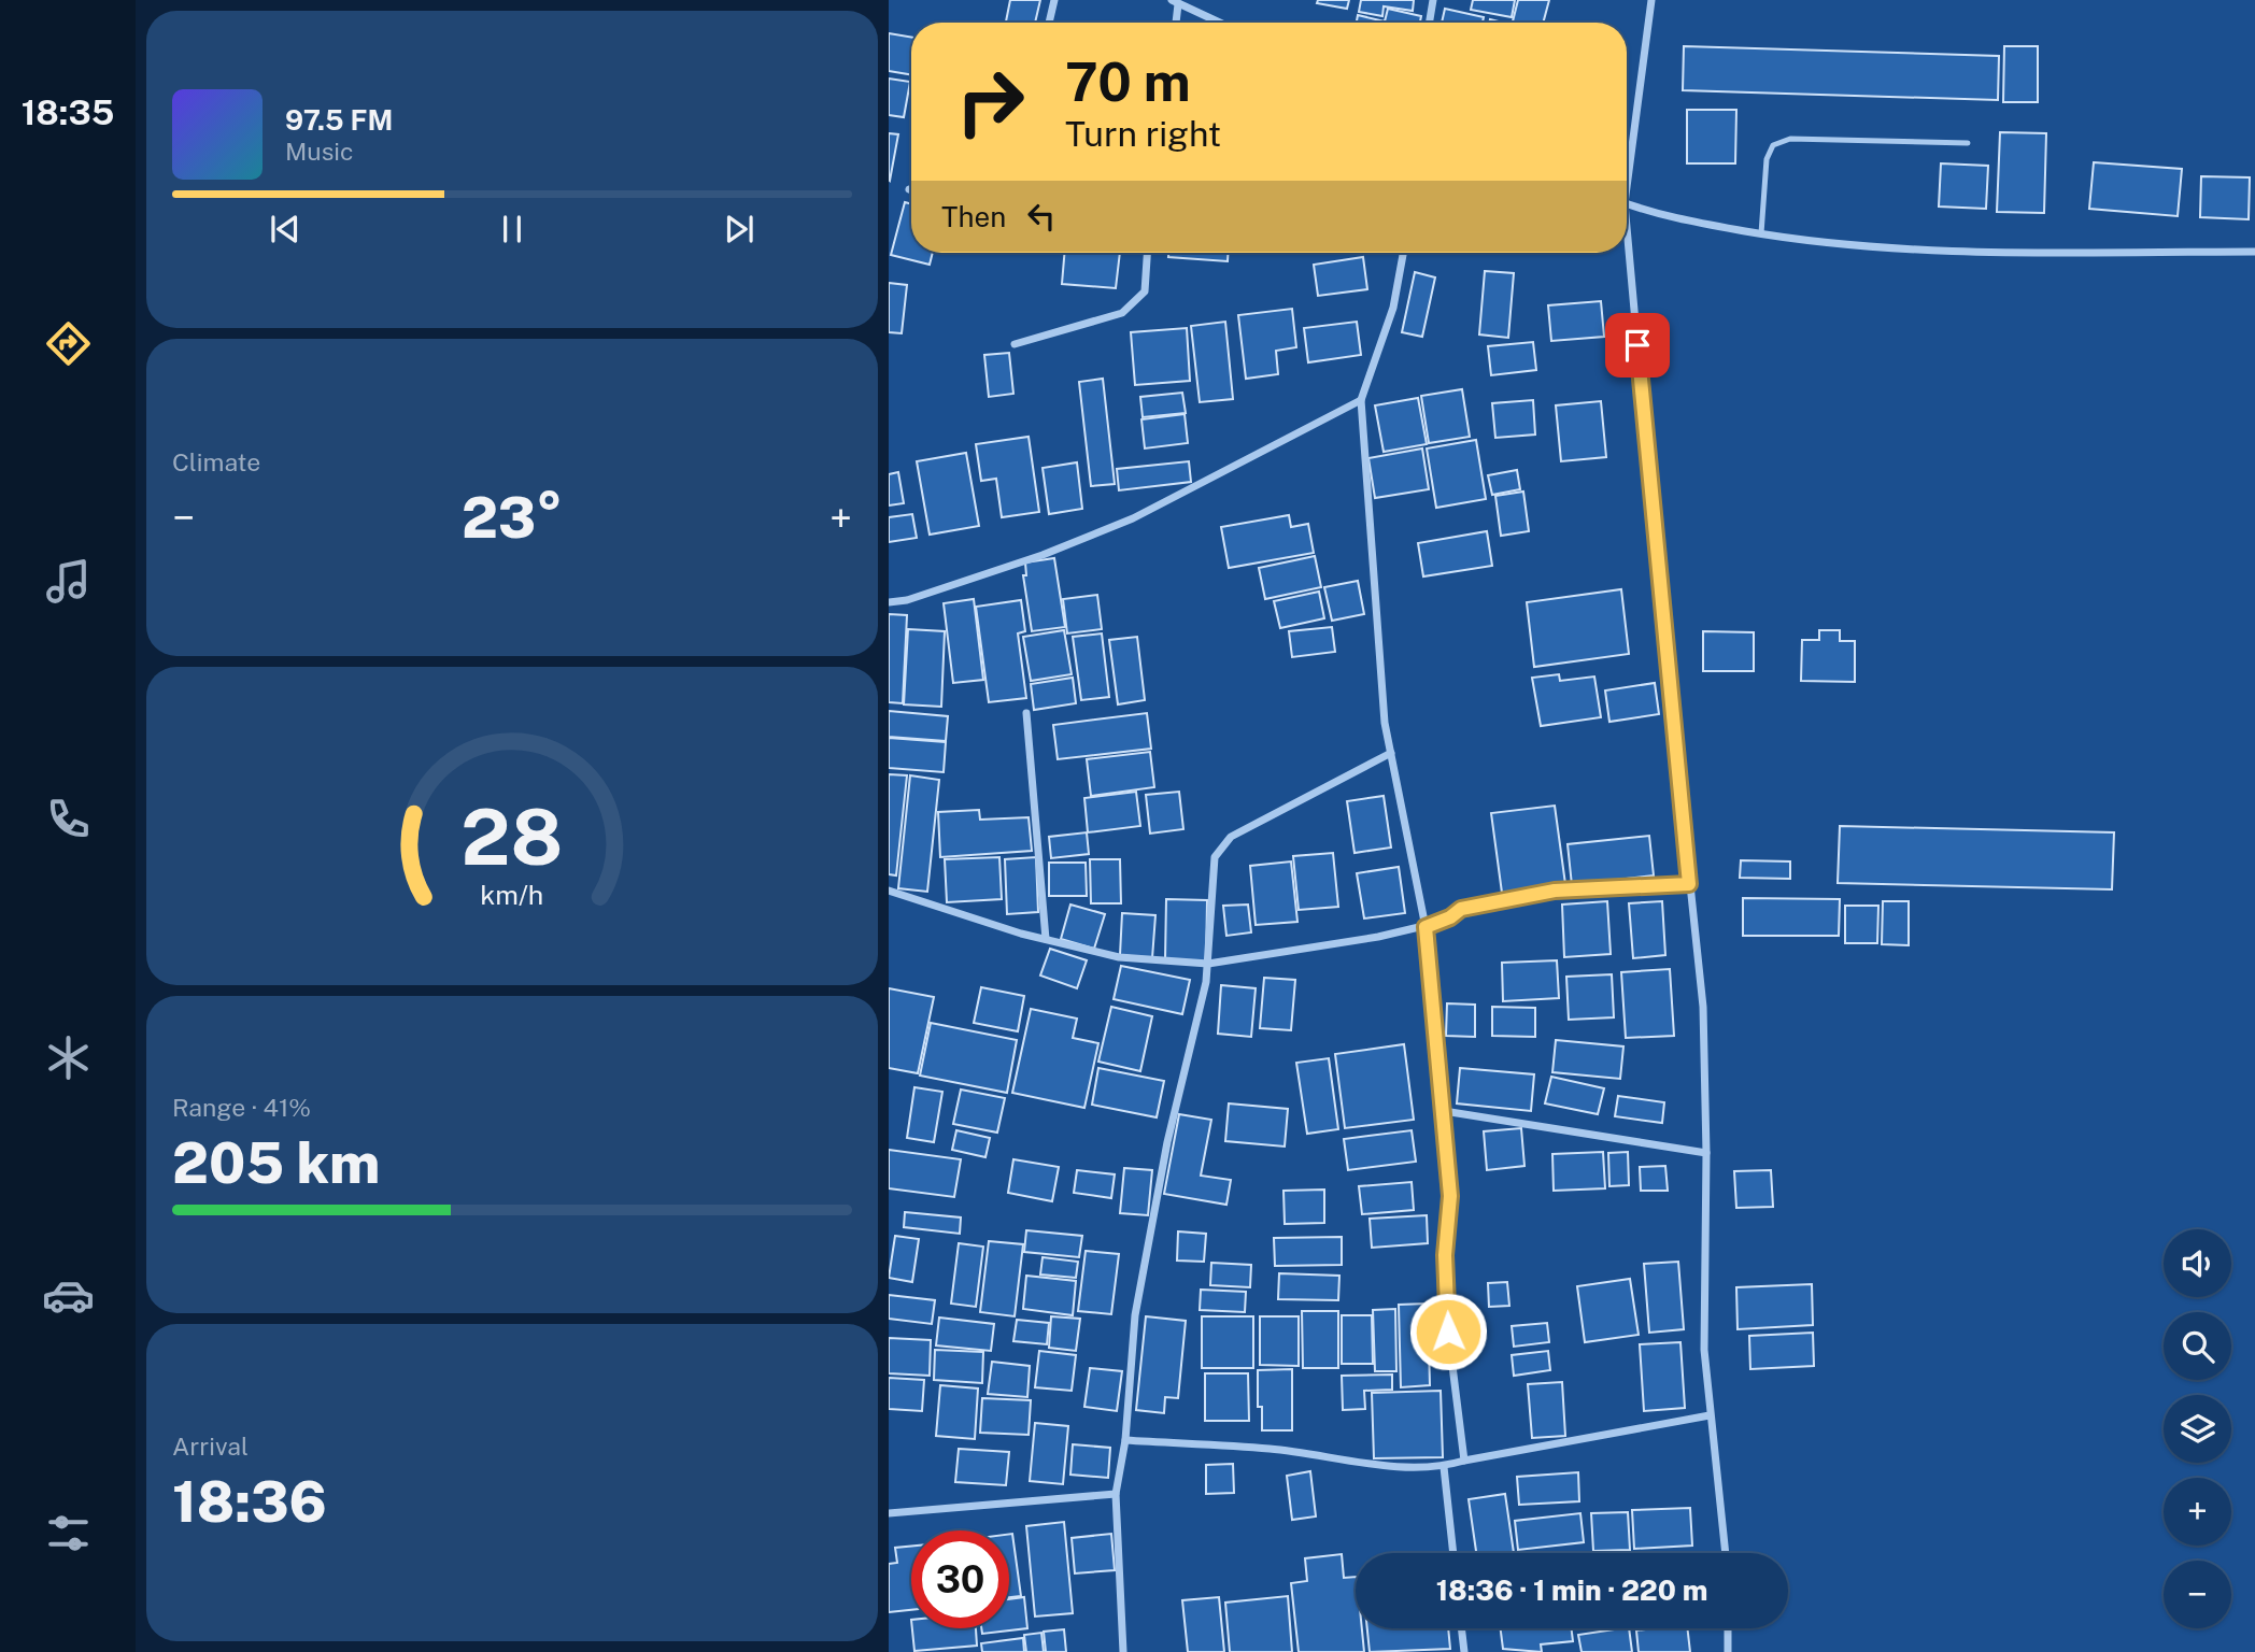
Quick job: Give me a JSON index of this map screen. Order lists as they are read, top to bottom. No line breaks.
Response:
{"page":{"tabs":"18:35","turn":["70 m","Turn right"],"song":["97.5 FM","Music"],"then":"Then","tile":["Climate",["Range · 41%","205 km"],["Arrival","18:36"]],"heat":["−","23°","+"],"map_buttons":["+","−"],"limit":"30","trip":"18:36 · 1 min · 220 m","gauge":["28","km/h"]}}
